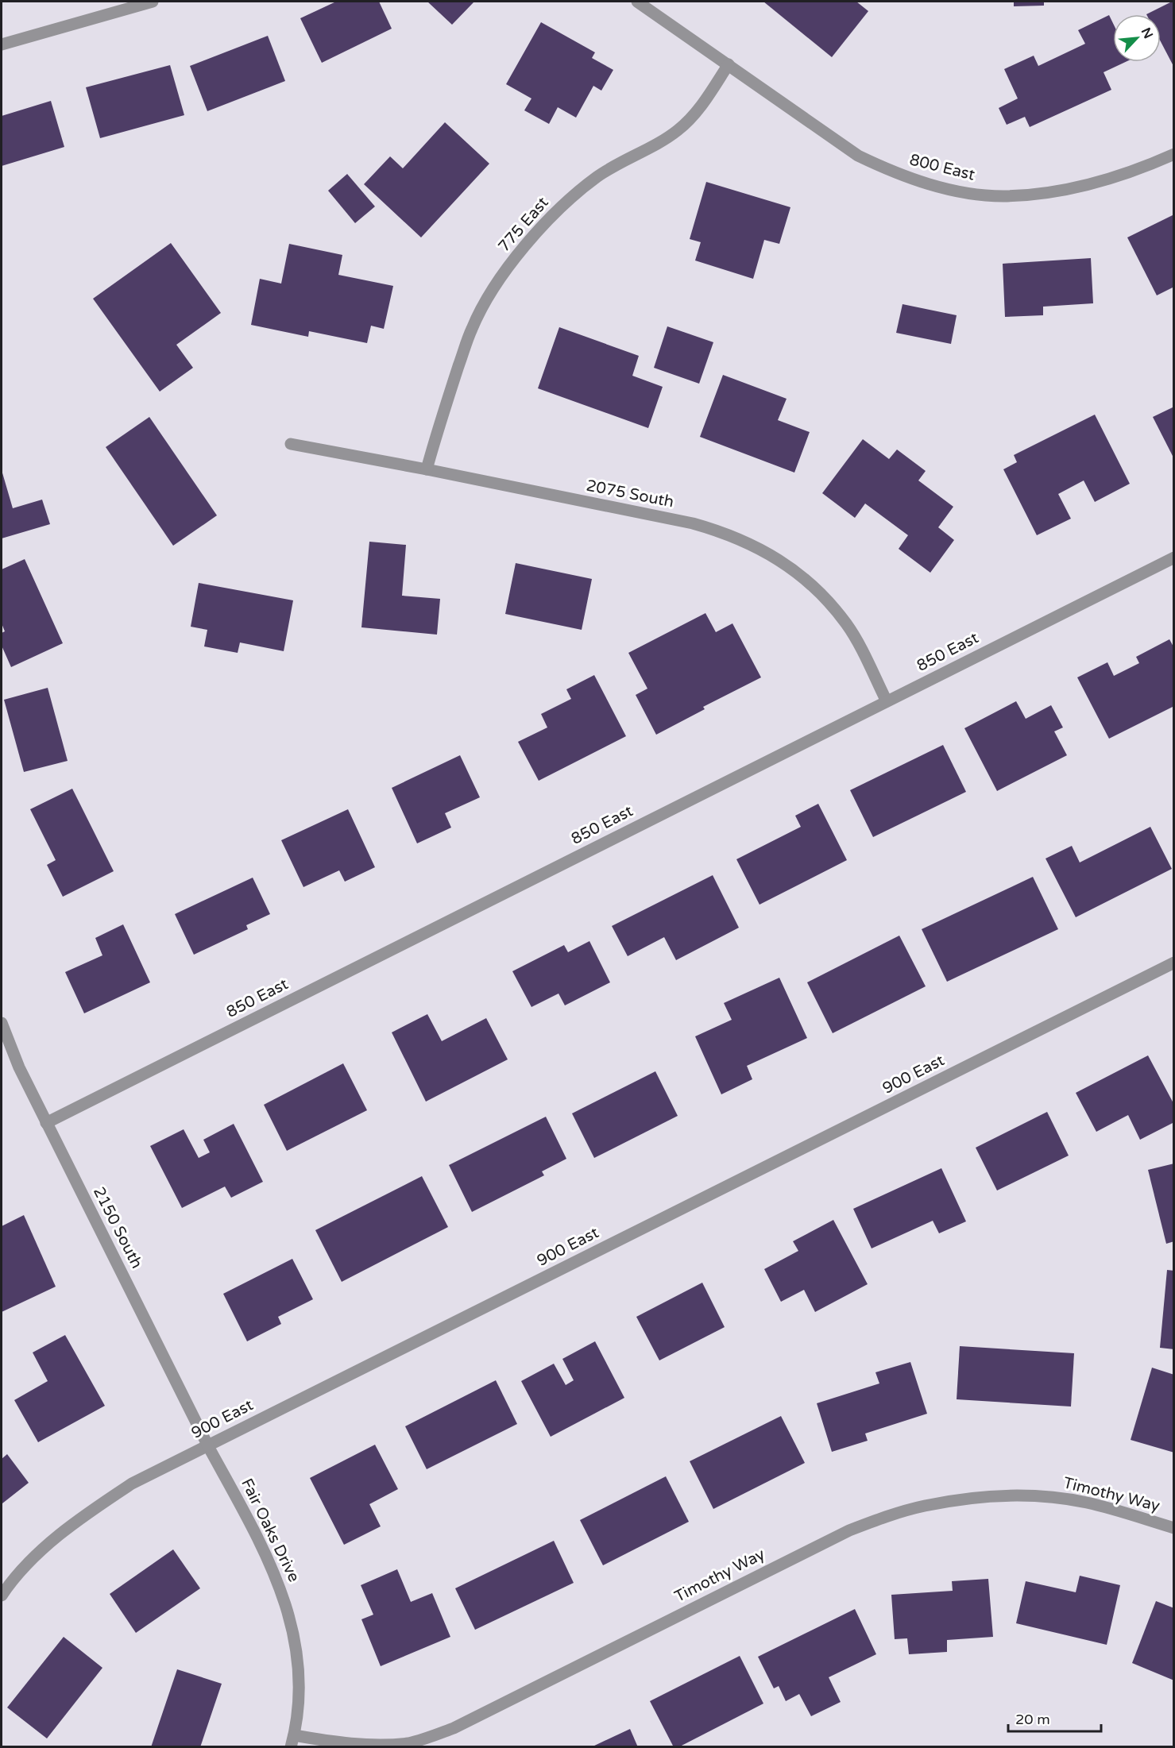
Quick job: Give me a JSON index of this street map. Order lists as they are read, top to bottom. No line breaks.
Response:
{"streets":{"street":["800 East","775 East","2075 South","850 East","900 East","2150 South","Timothy Way","Fair Oaks Drive"]},"crossings":[["800 East","775 East"],["775 East","2075 South"],["2075 South","850 East"],["850 East","2150 South"],["900 East","2150 South"],["900 East","Fair Oaks Drive"],["2150 South","Fair Oaks Drive"],["Timothy Way","Fair Oaks Drive"]],"scale_bar":"20 m","north":"top right"}
